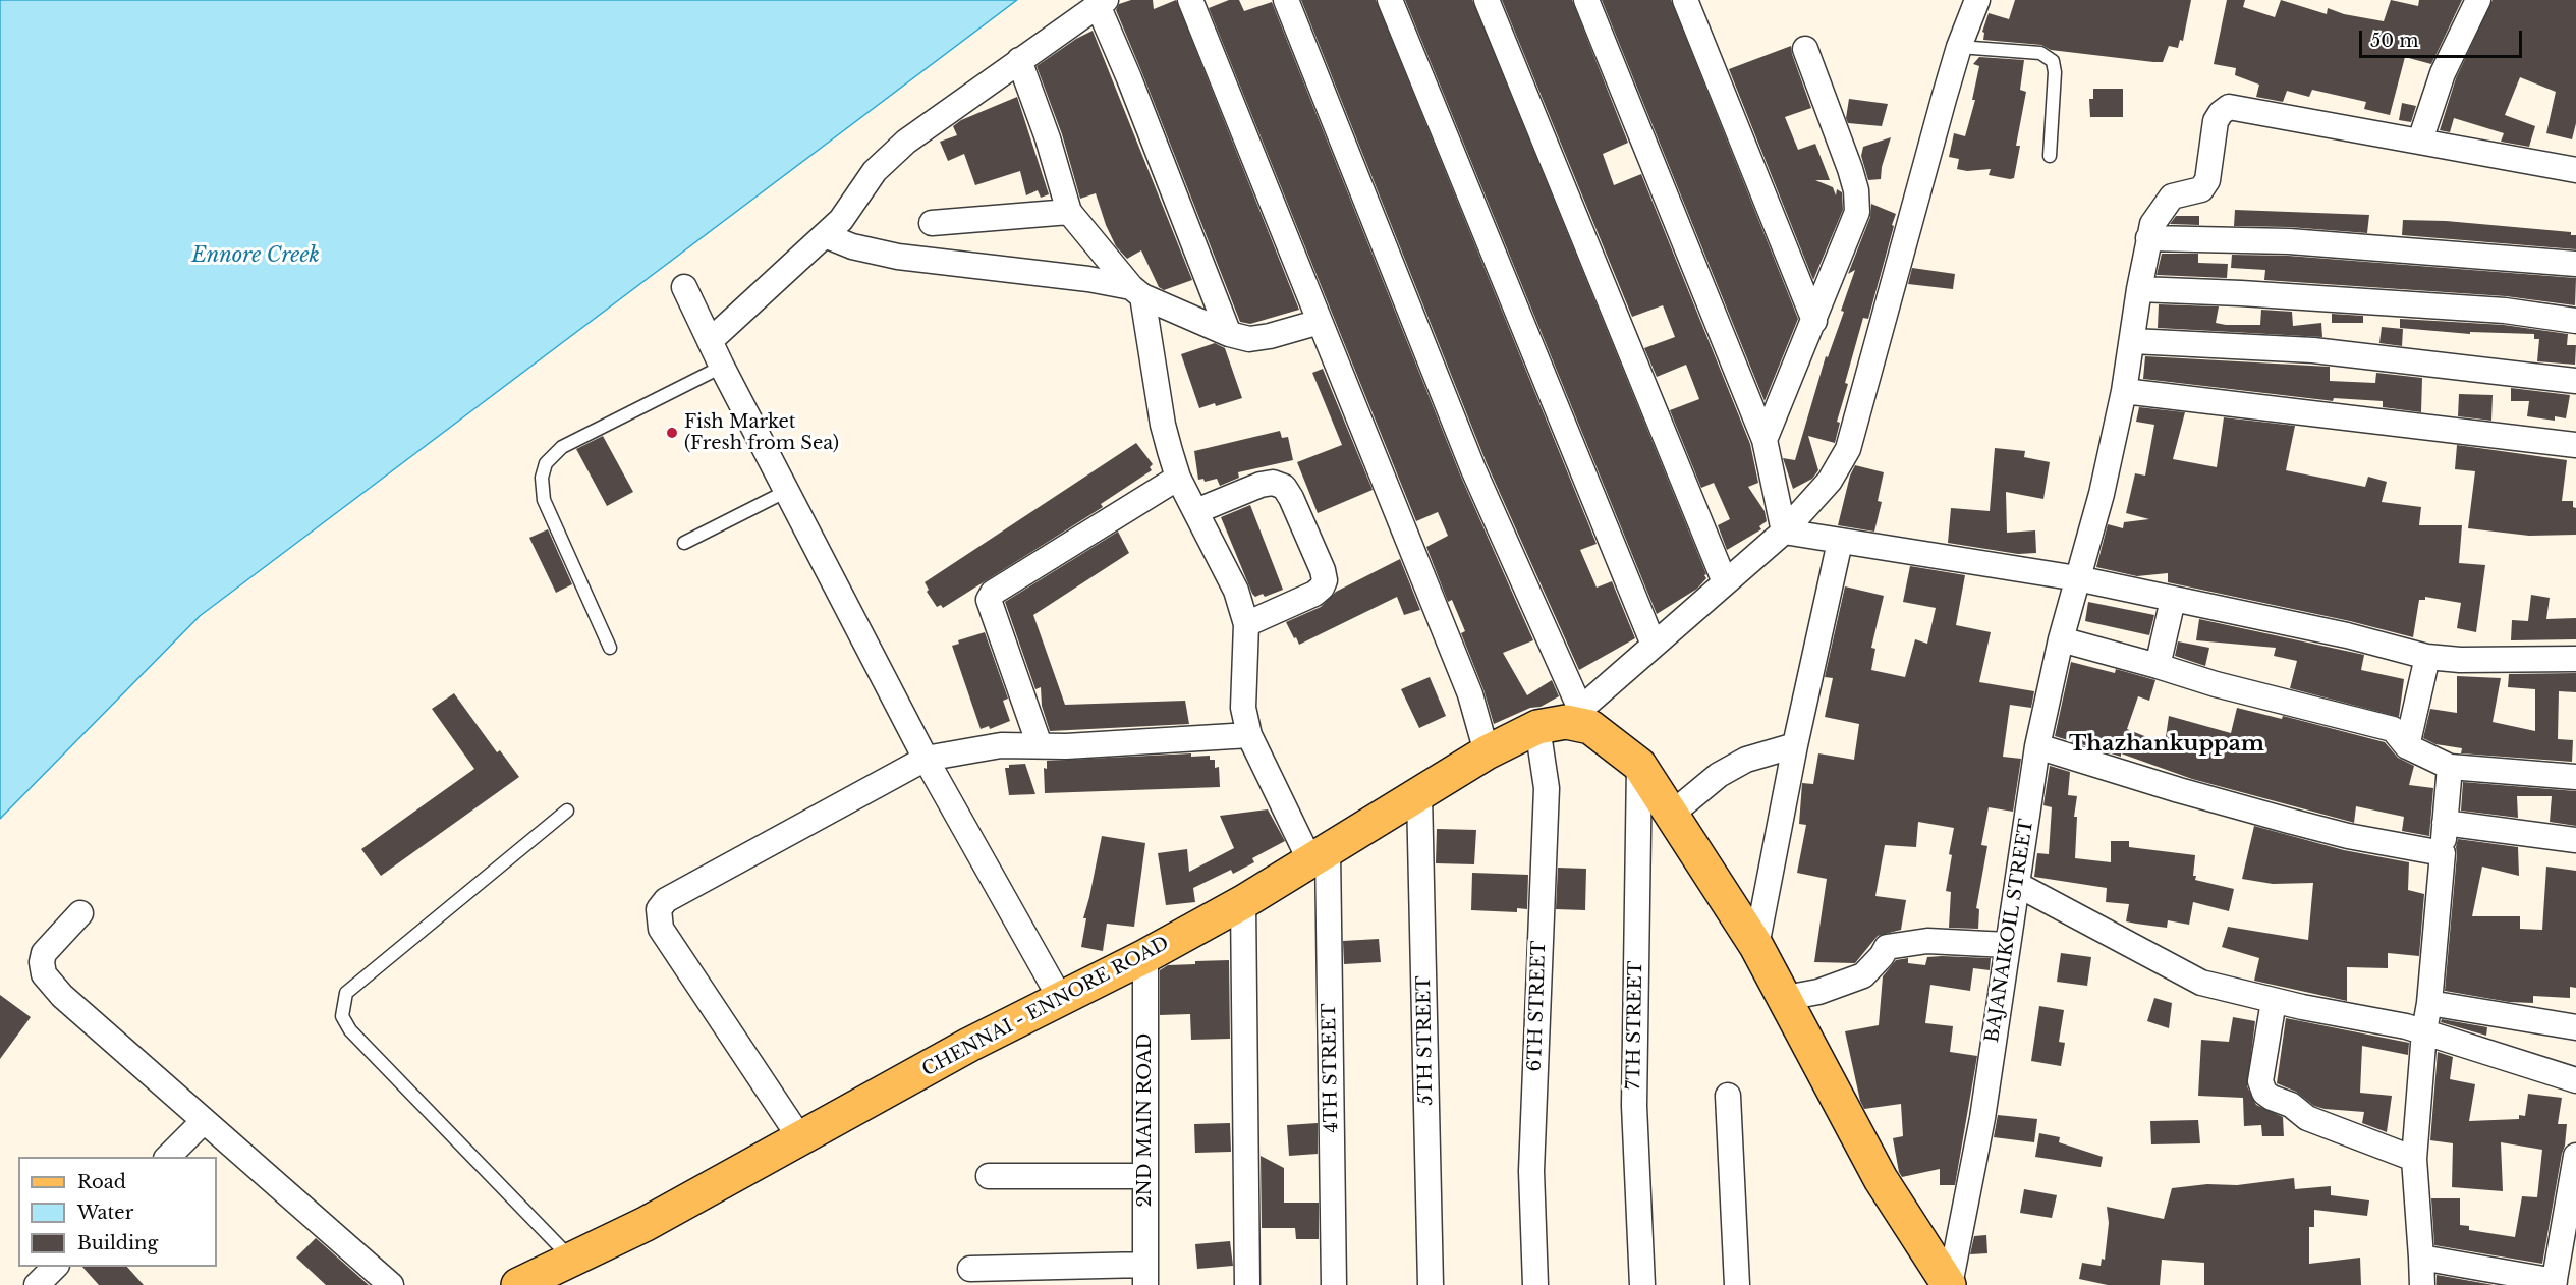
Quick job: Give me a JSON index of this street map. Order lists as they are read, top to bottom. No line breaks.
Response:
{"streets":{"main road":["CHENNAI - ENNORE ROAD"],"street":["BAJANAIKOIL STREET","6TH STREET","7TH STREET","5TH STREET","4TH STREET","2ND MAIN ROAD"]},"crossings":[["6TH STREET","CHENNAI - ENNORE ROAD"],["CHENNAI - ENNORE ROAD","5TH STREET"],["CHENNAI - ENNORE ROAD","4TH STREET"],["CHENNAI - ENNORE ROAD","2ND MAIN ROAD"]],"districts":["Thazhankuppam"],"water":["Ennore Creek"],"places":["Fish Market (Fresh from Sea)"],"legend":["Road","Water","Building"],"scale_bar":"50 m"}
